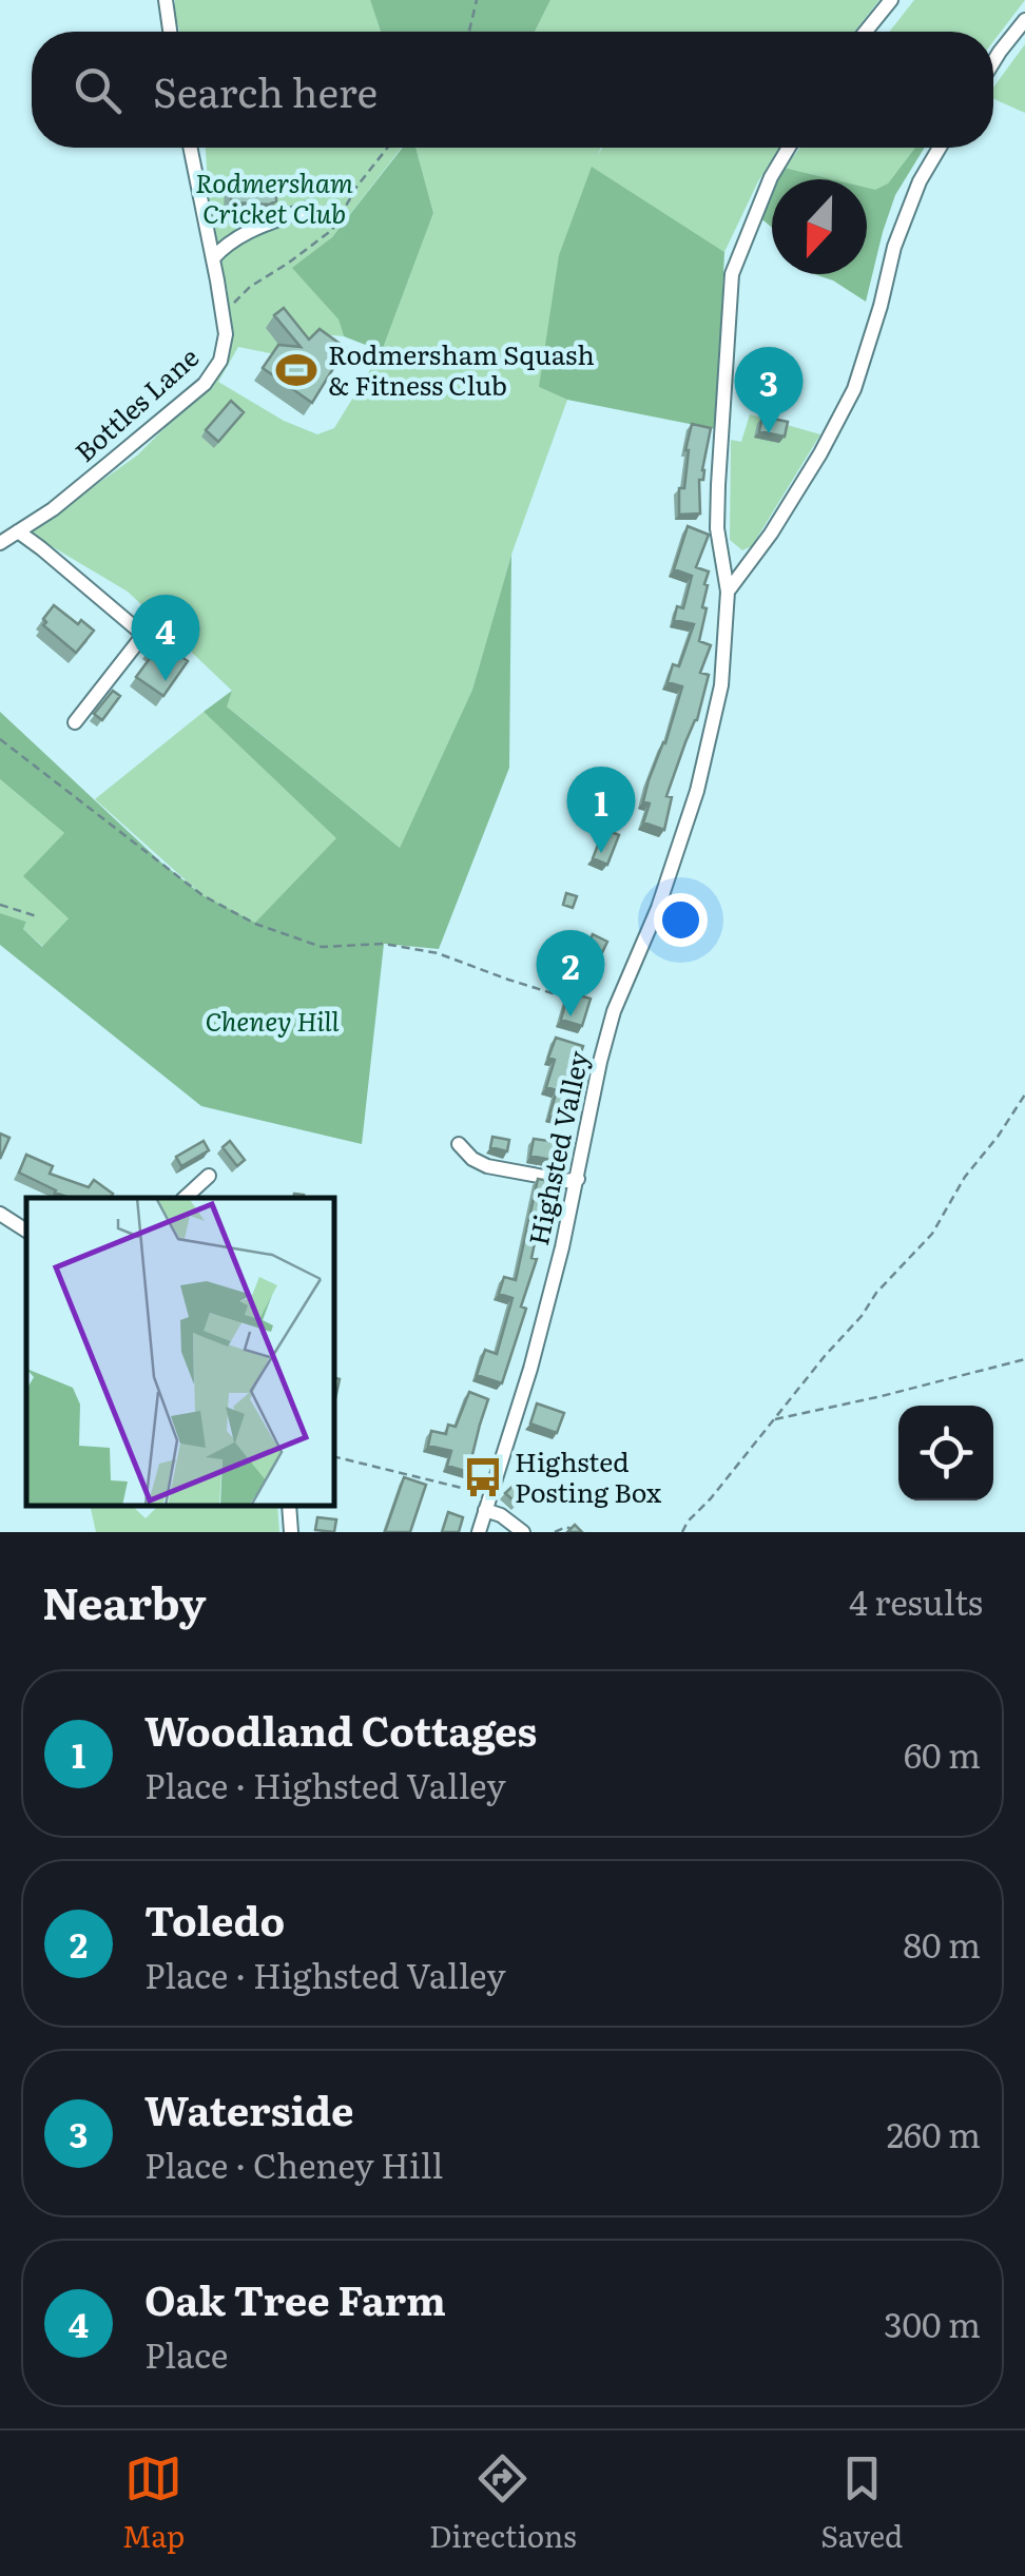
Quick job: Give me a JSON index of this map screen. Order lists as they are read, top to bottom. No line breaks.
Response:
{"streets":{"street":["Bottles Lane","Highsted Valley"]},"parks":["Rodmersham Cricket Club","Cheney Hill"],"places":{"sports":["Rodmersham Squash & Fitness Club"],"bus stop":["Highsted Posting Box"]},"north":"bottom","page":{"search":"Search here","pins":["3","4","1","2"],"heading":["Nearby","4 results"],"list":[{"mark":"1","name":"Woodland Cottages","note":"Place · Highsted Valley","value":"60 m"},{"mark":"2","name":"Toledo","note":"Place · Highsted Valley","value":"80 m"},{"mark":"3","name":"Waterside","note":"Place · Cheney Hill","value":"260 m"},{"mark":"4","name":"Oak Tree Farm","note":"Place","value":"300 m"}],"nav":["Map","Directions","Saved"]}}
